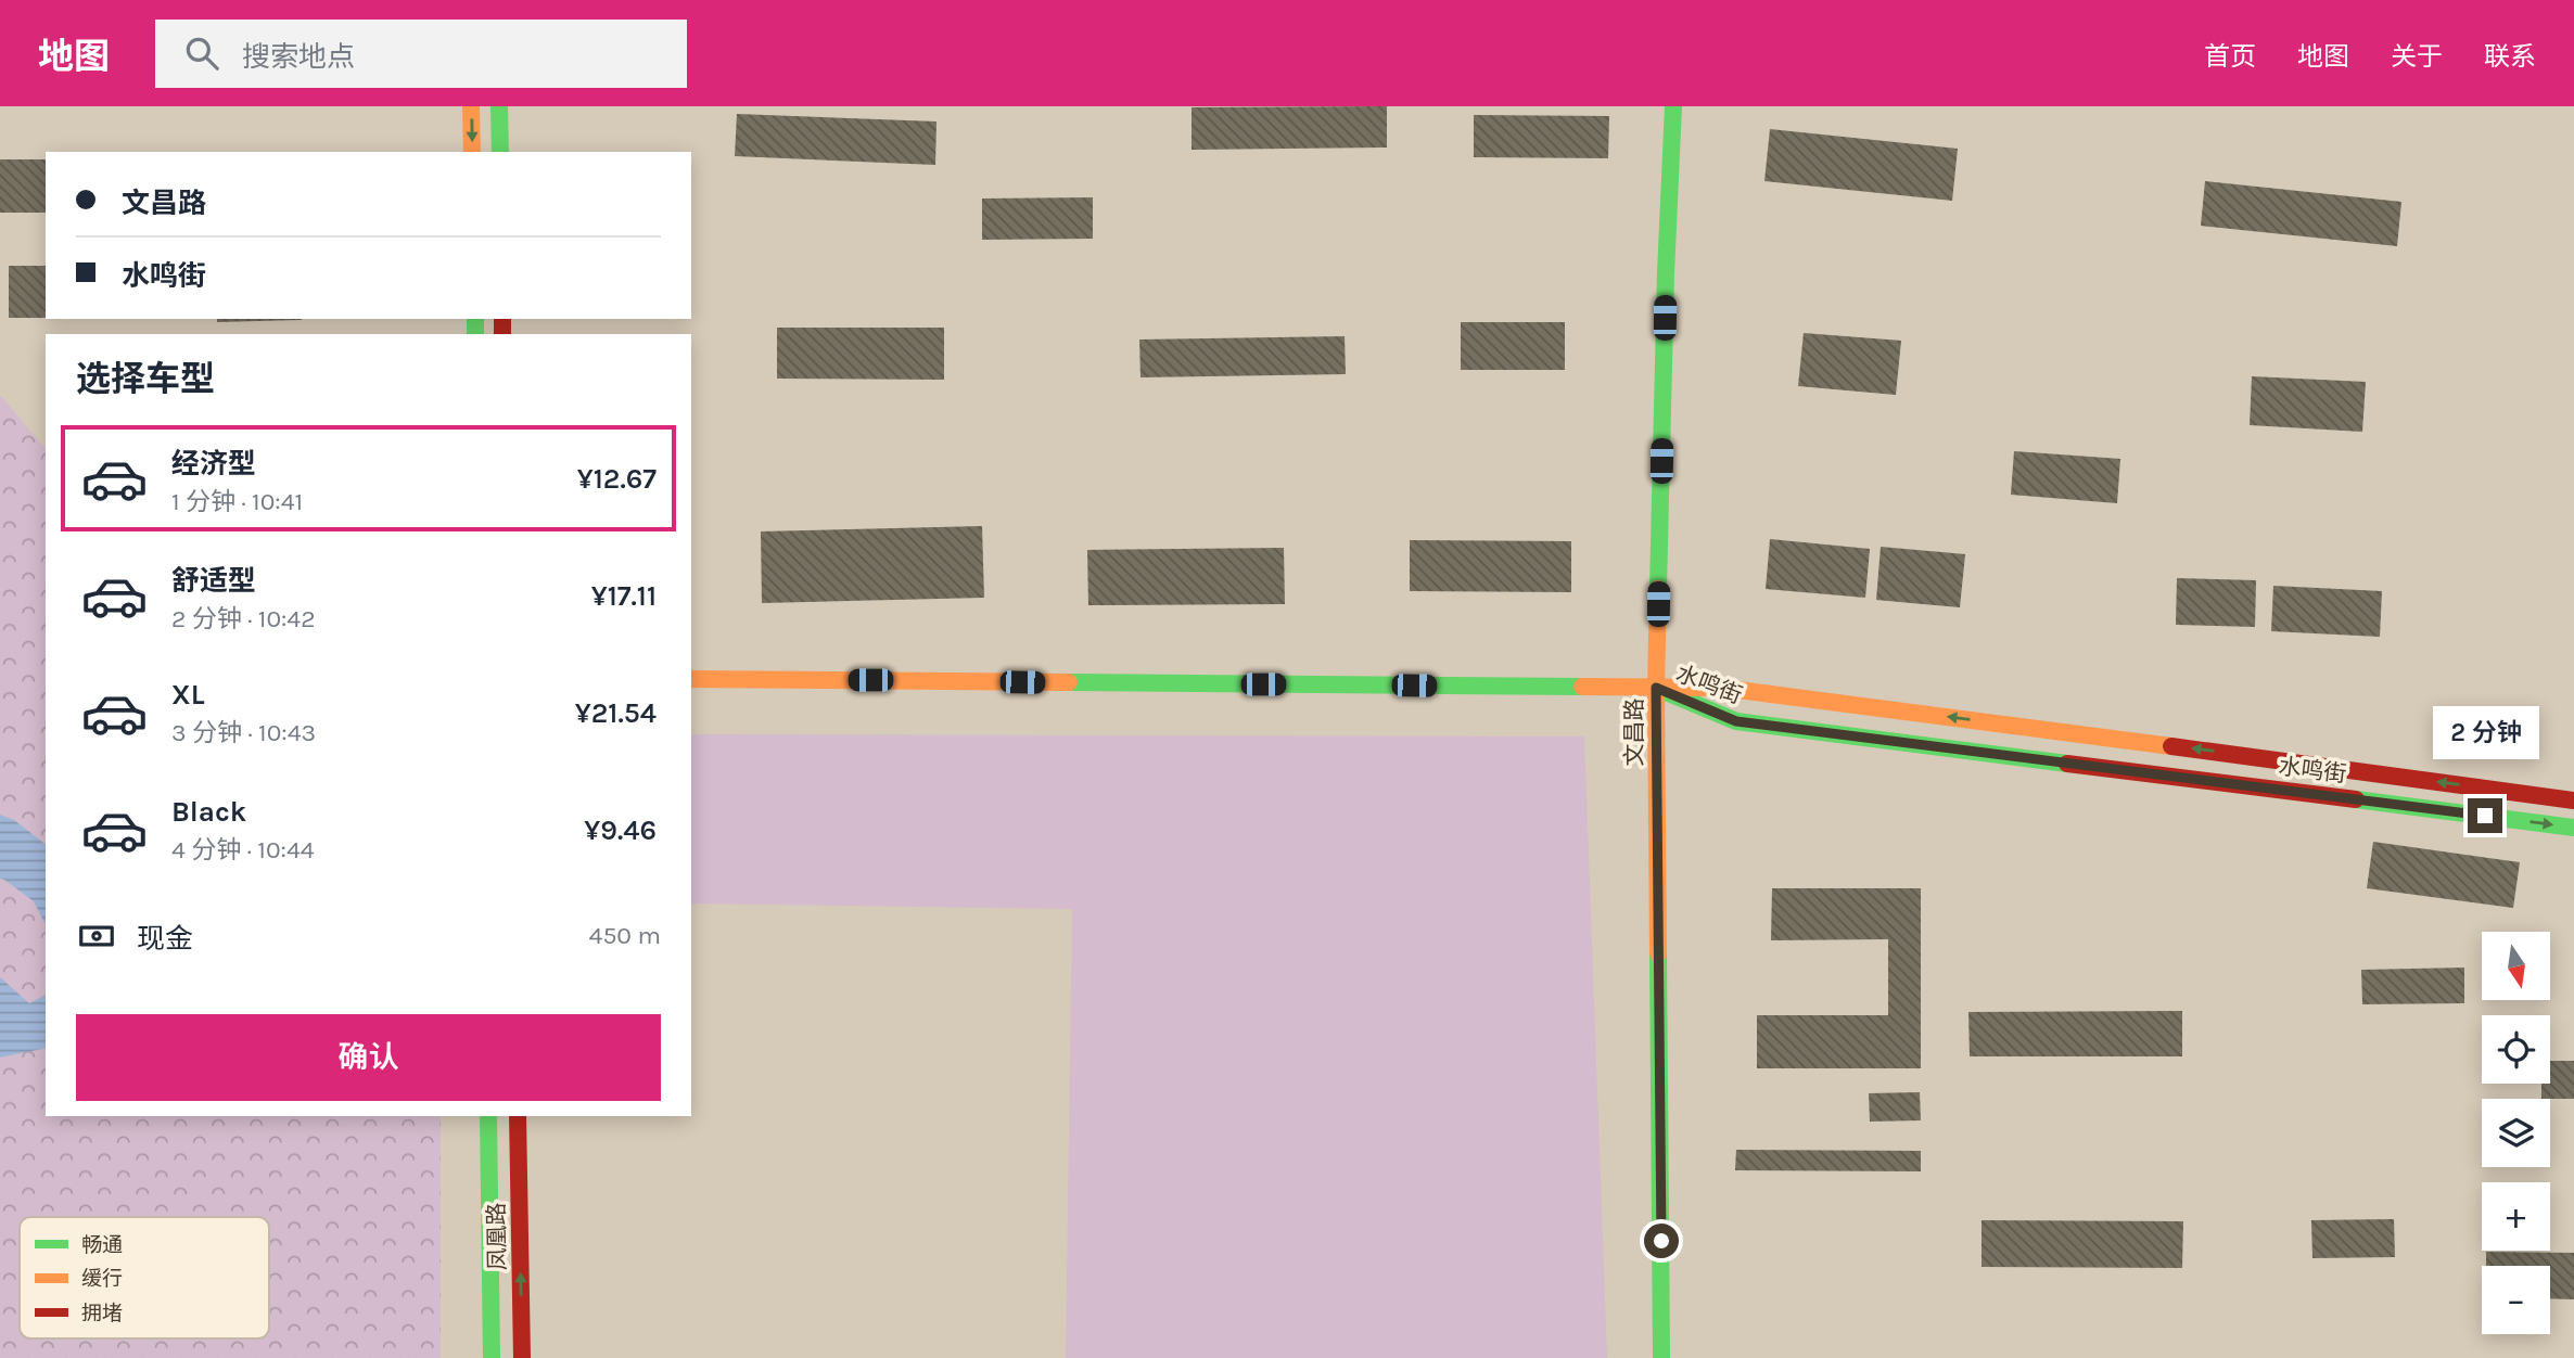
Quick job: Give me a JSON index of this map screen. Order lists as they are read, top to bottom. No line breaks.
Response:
{"streets":{"main road":["水鸣街","文昌路","凤凰路"]},"crossings":[["水鸣街","文昌路"]],"legend":["畅通","缓行","拥堵"],"north":"bottom","page":{"header":"地图","search":"搜索地点","nav":["首页","地图","关于","联系"],"banner":["文昌路","水鸣街"],"heading":"选择车型","list":[{"name":"经济型","note":"1 分钟 · 10:41","value":"¥12.67"},{"name":"舒适型","note":"2 分钟 · 10:42","value":"¥17.11"},{"name":"XL","note":"3 分钟 · 10:43","value":"¥21.54"},{"name":"Black","note":"4 分钟 · 10:44","value":"¥9.46"}],"bubble":"2 分钟","pay":["现金","450 m"],"map_buttons":["+","−"],"buttons":"确认"}}
